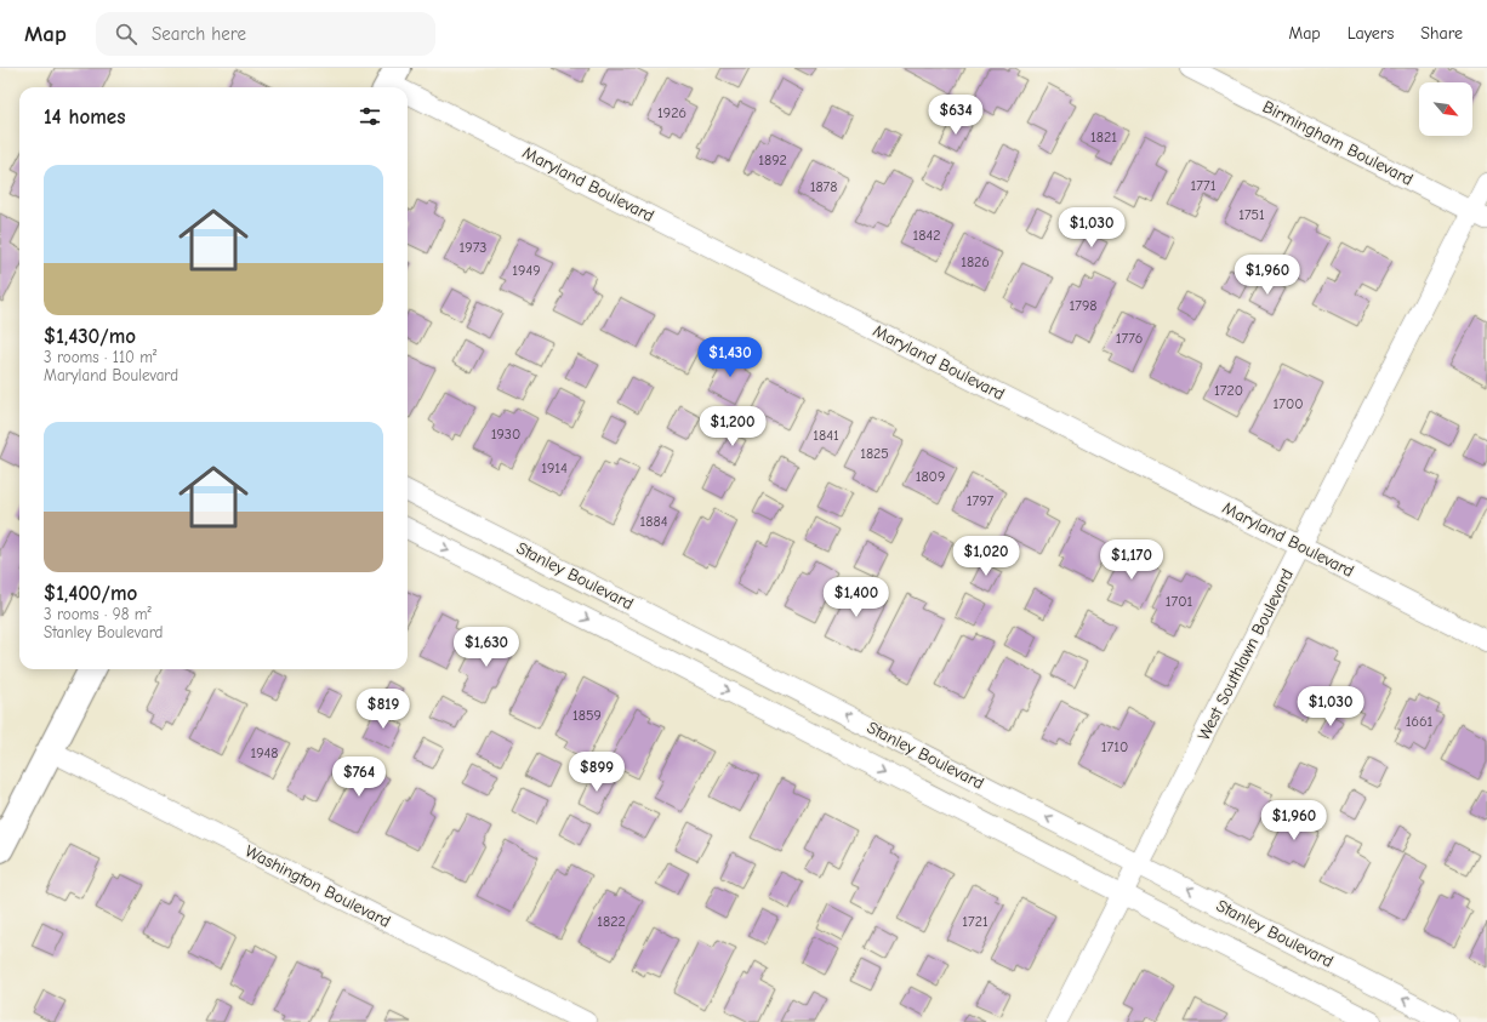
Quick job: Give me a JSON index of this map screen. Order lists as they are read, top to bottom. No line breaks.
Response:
{"streets":{"street":["Birmingham Boulevard","Maryland Boulevard","Stanley Boulevard","West Southlawn Boulevard","Washington Boulevard"]},"crossings":[["Birmingham Boulevard","West Southlawn Boulevard"],["Maryland Boulevard","West Southlawn Boulevard"],["Stanley Boulevard","West Southlawn Boulevard"]],"house_numbers":["1926","1821","1892","1771","1878","1751","1842","1973","1826","1949","1798","1776","1720","1700","1930","1841","1825","1914","1809","1797","1884","1701","1859","1661","1710","1948","1822","1721"],"north":"bottom right","page":{"header":"Map","search":"Search here","nav":["Map","Layers","Share"],"heading":"14 homes","price":["$634","$1,030","$1,960","$1,430","$1,200","$1,020","$1,170","$1,400","$1,630","$1,030","$819","$899","$764","$1,960"],"list":[{"name":"$1,430/mo","note":"3 rooms · 110 m² · Maryland Boulevard"},{"name":"$1,400/mo","note":"3 rooms · 98 m² · Stanley Boulevard"}]}}
